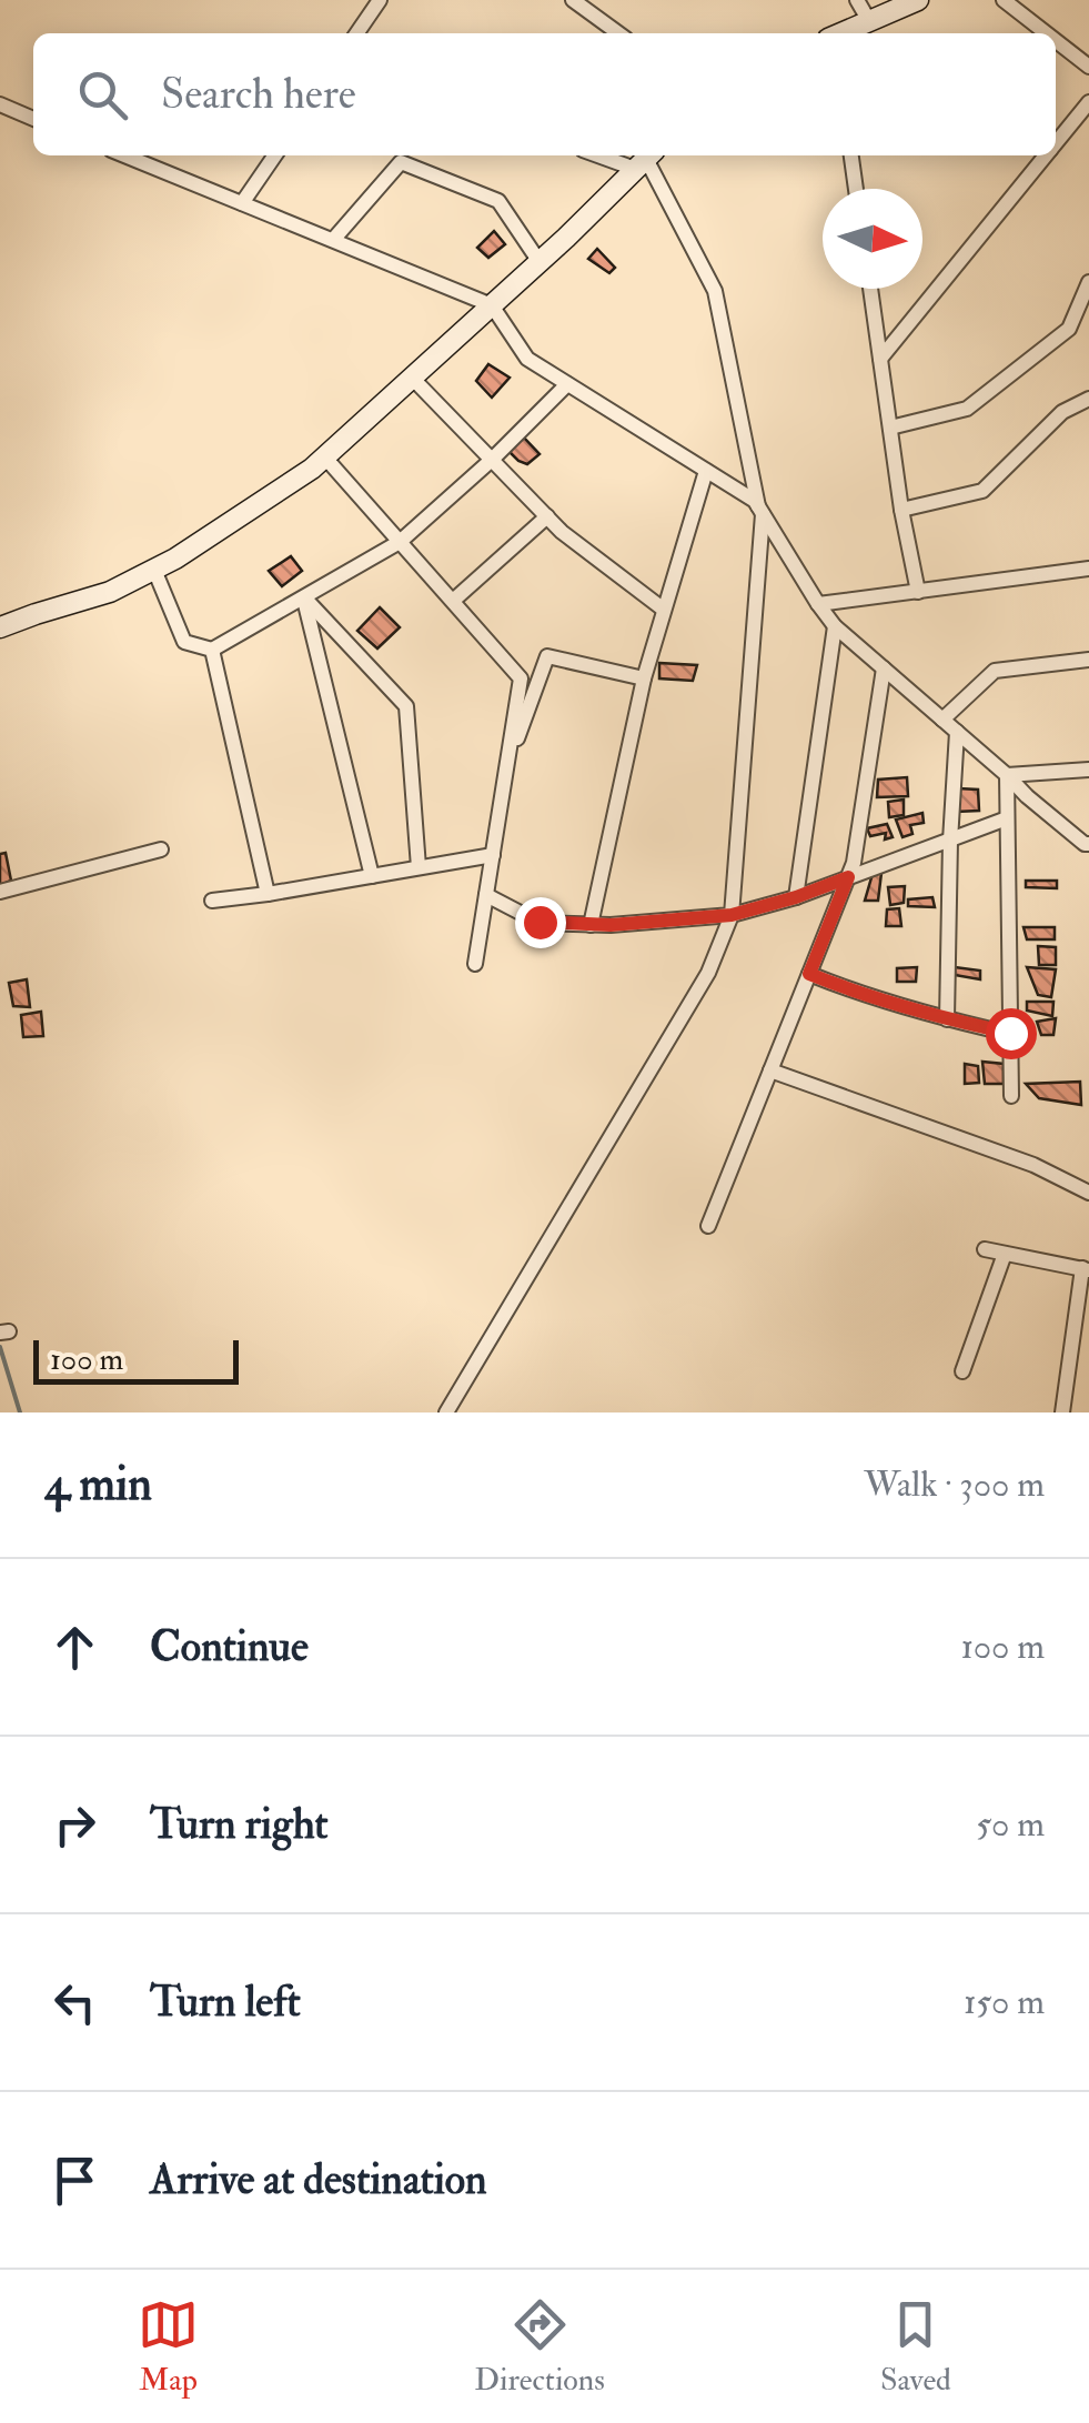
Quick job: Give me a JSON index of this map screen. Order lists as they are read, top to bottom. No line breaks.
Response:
{"scale_bar":"100 m","north":"right","page":{"search":"Search here","scale":"100 m","heading":["4 min","Walk · 300 m"],"list":[["Continue","100 m"],["Turn right","50 m"],["Turn left","150 m"],"Arrive at destination"],"nav":["Map","Directions","Saved"]}}
